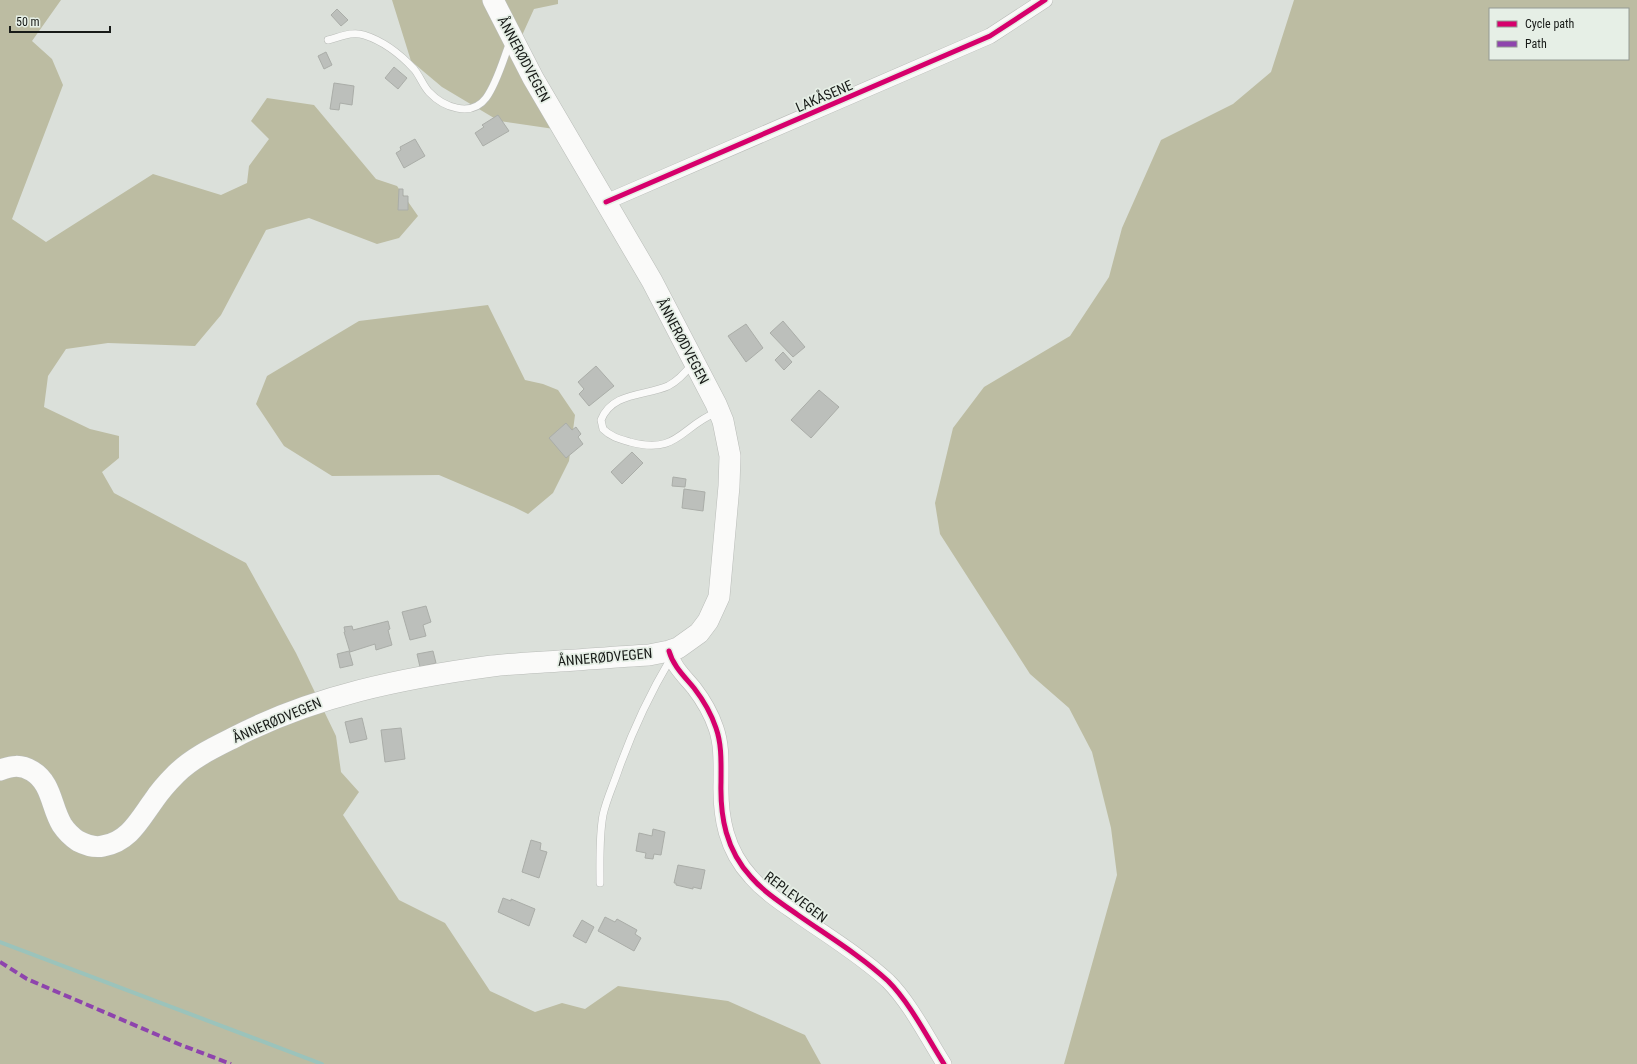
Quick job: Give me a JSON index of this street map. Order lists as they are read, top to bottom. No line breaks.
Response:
{"streets":{"main road":["ÅNNERØDVEGEN"],"street":["LAKÅSENE","REPLEVEGEN"]},"crossings":[["ÅNNERØDVEGEN","LAKÅSENE"],["ÅNNERØDVEGEN","REPLEVEGEN"]],"legend":["Cycle path","Path"],"scale_bar":"50 m"}
